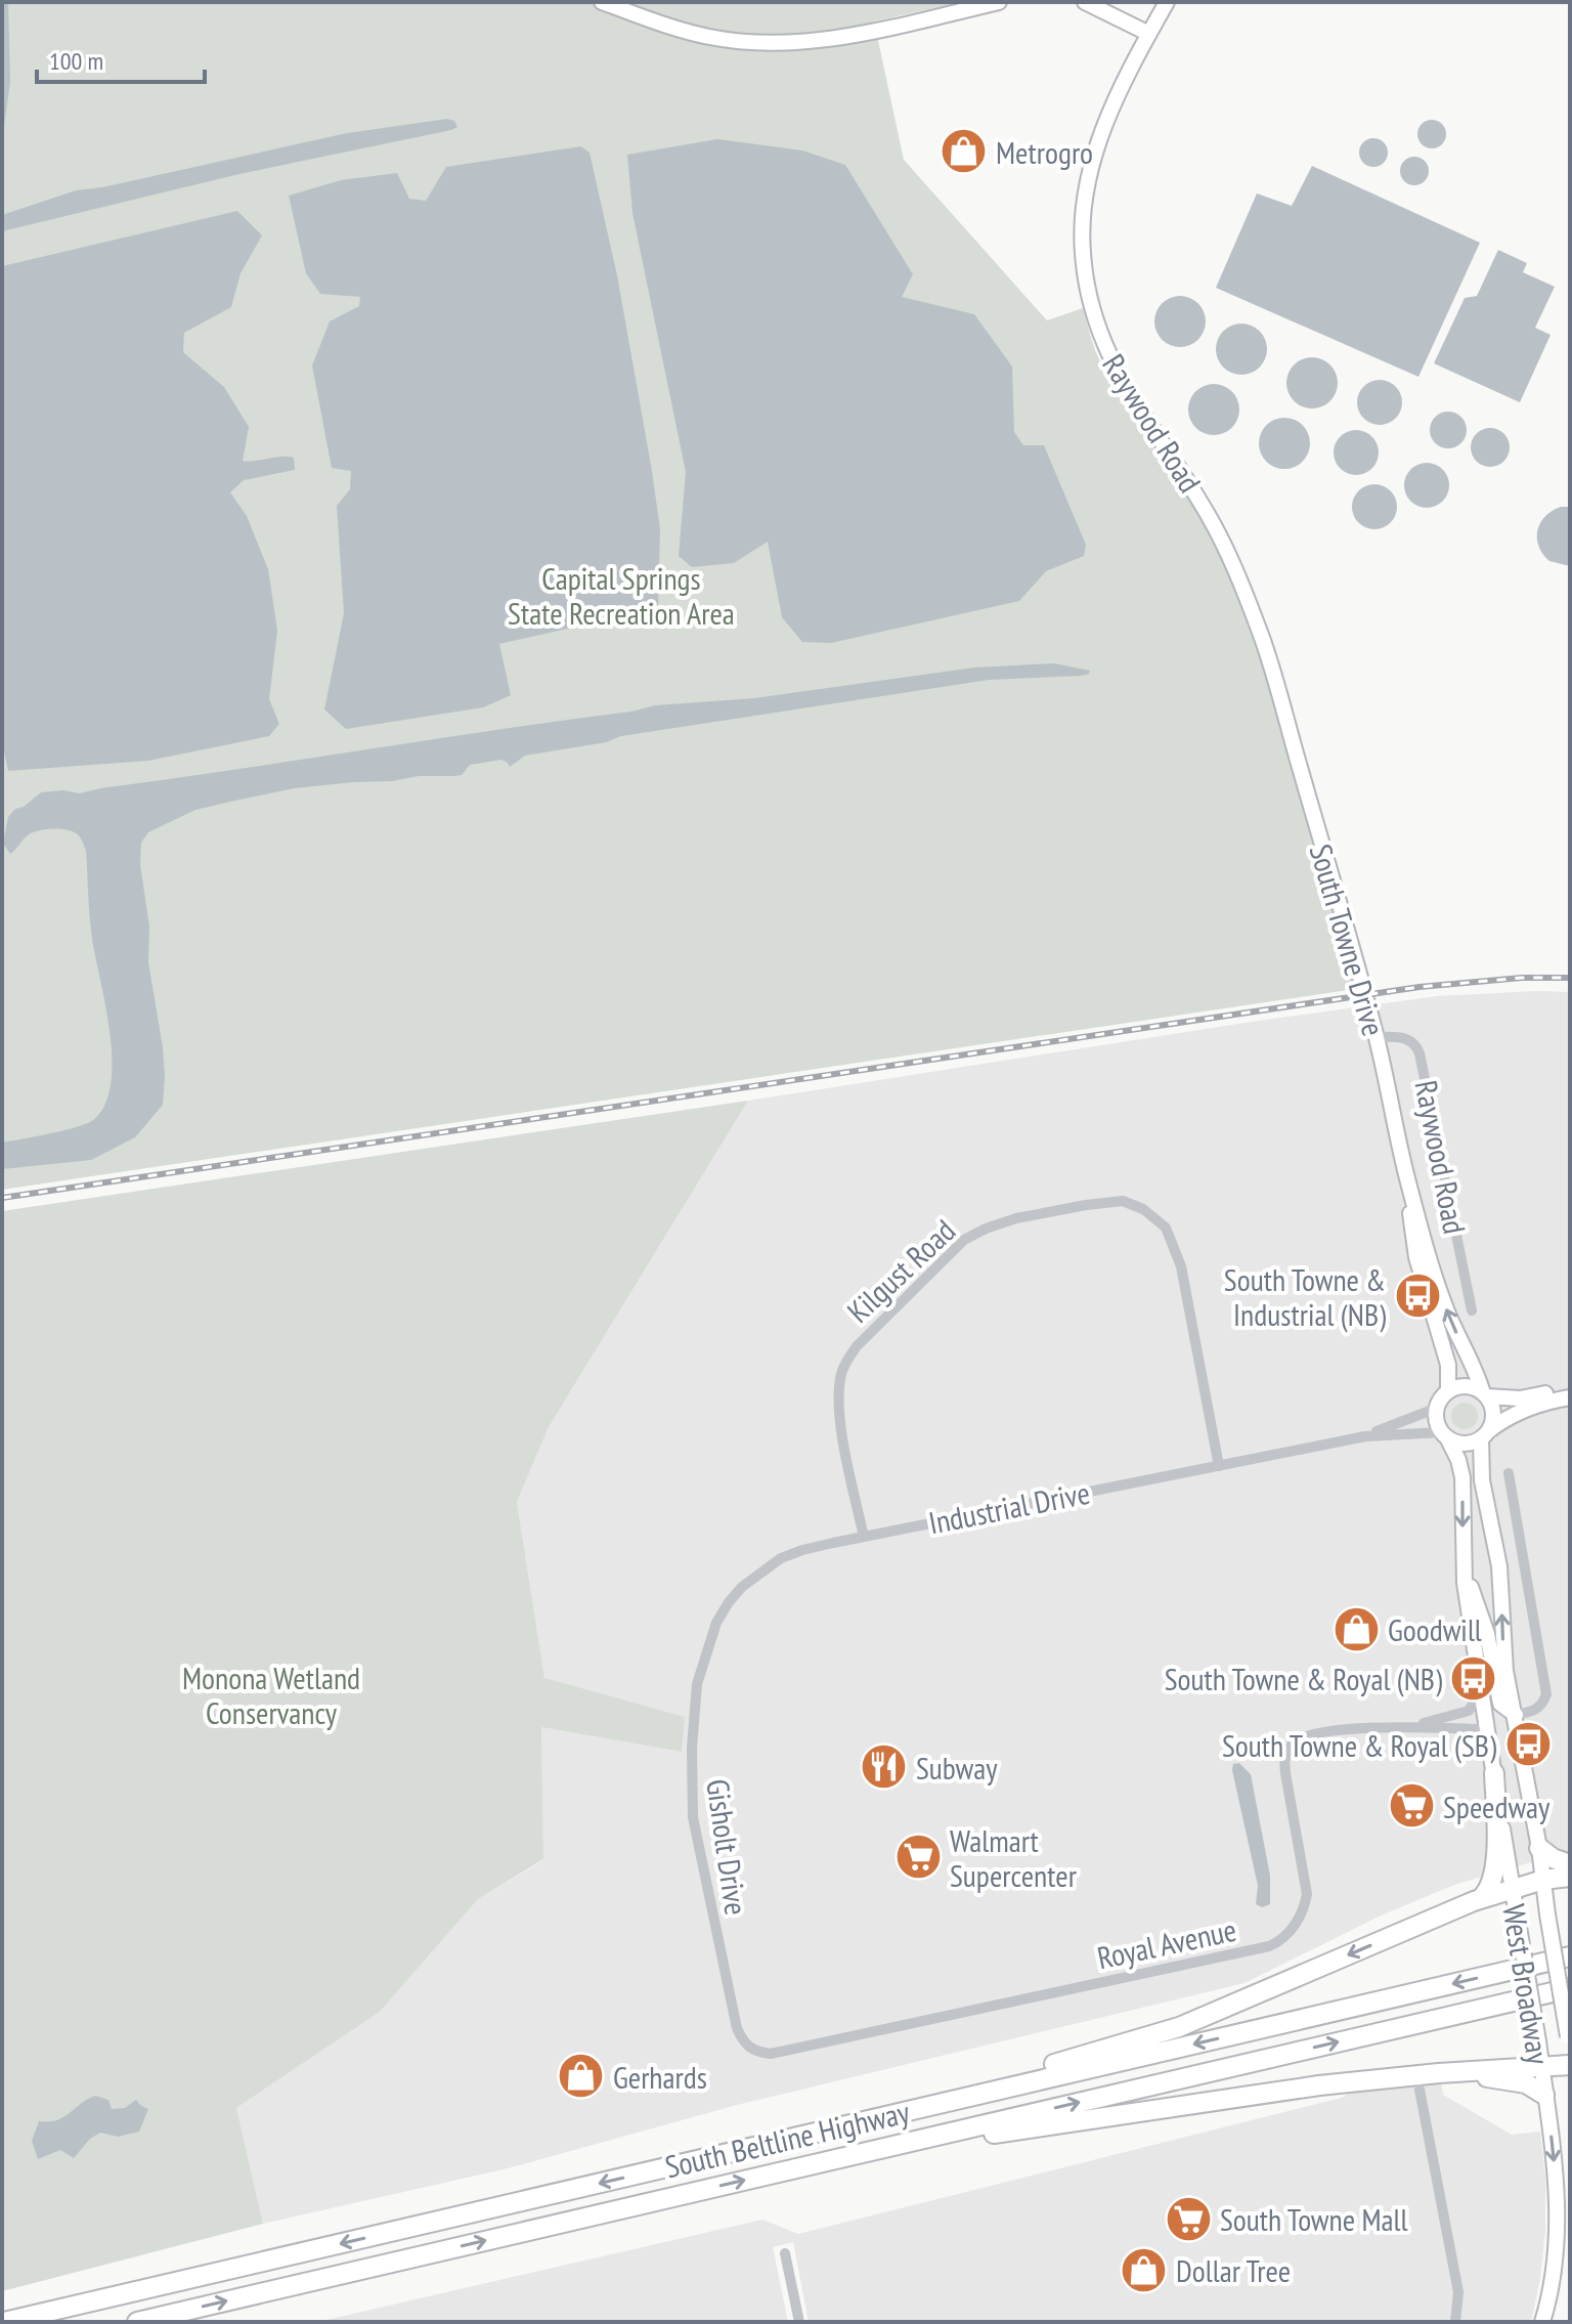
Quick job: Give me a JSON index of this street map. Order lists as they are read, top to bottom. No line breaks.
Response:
{"streets":{"highway":["South Beltline Highway"],"street":["Raywood Road","South Towne Drive","Kilgust Road","Industrial Drive","Gisholt Drive","Royal Avenue","West Broadway"]},"crossings":[["Raywood Road","South Towne Drive"],["South Towne Drive","Industrial Drive"],["Kilgust Road","Industrial Drive"],["Industrial Drive","Gisholt Drive"],["Gisholt Drive","Royal Avenue"]],"parks":["Capital Springs State Recreation Area","Monona Wetland Conservancy"],"places":{"shop":["Metrogro","Goodwill","Gerhards","Dollar Tree"],"bus stop":["South Towne & Industrial (NB)","South Towne & Royal (NB)","South Towne & Royal (SB)"],"restaurant":["Subway"],"supermarket":["Speedway","Walmart Supercenter","South Towne Mall"]},"scale_bar":"100 m"}
